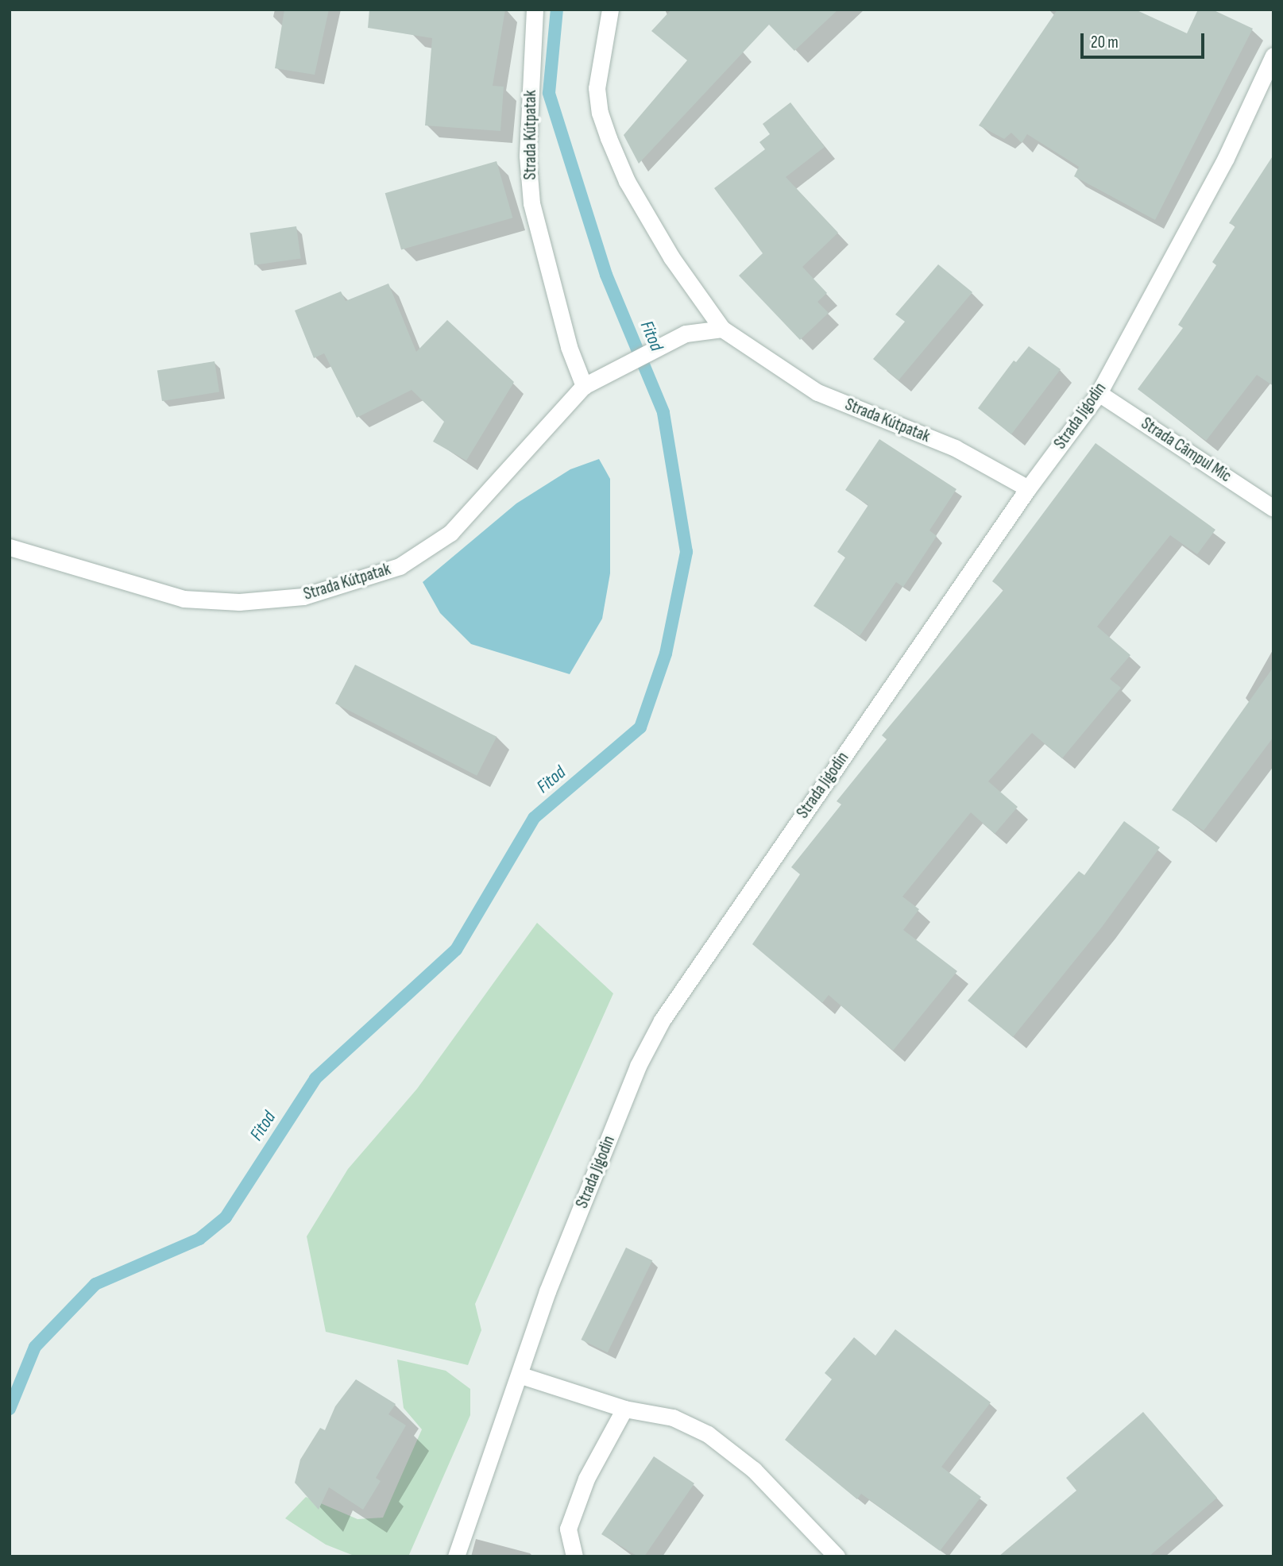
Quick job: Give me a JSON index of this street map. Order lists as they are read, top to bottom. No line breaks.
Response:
{"streets":{"street":["Strada Kútpatak","Strada Jigodin","Strada Câmpul Mic"]},"crossings":[["Strada Kútpatak","Strada Jigodin"],["Strada Jigodin","Strada Câmpul Mic"]],"water":["Fitod"],"scale_bar":"20 m"}
